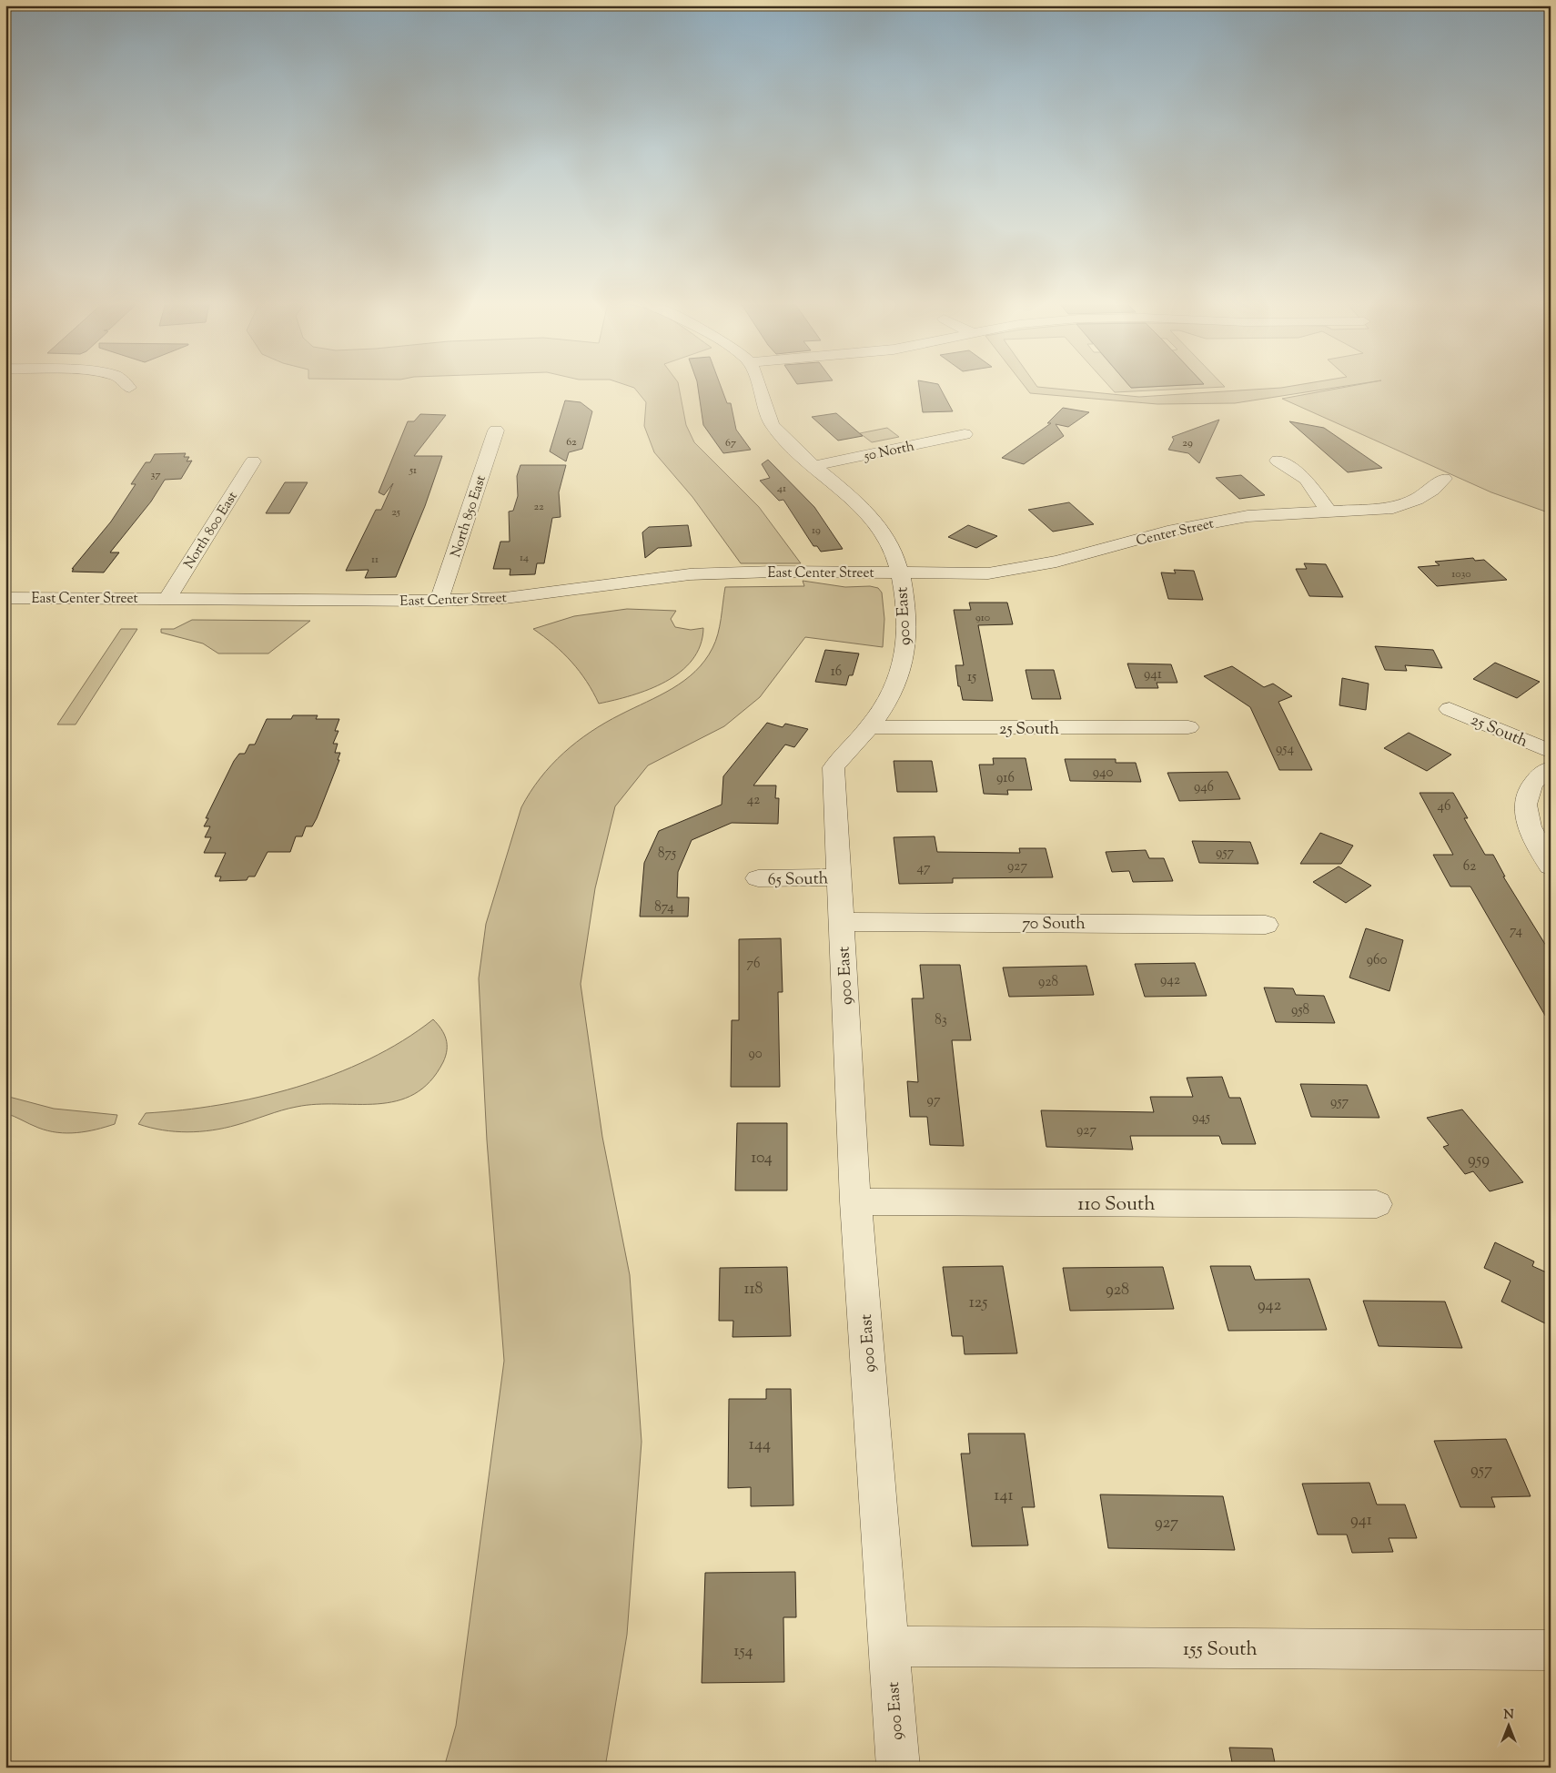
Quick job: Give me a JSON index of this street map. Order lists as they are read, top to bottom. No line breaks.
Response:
{"streets":{"street":["50 North","North 850 East","North 800 East","Center Street","East Center Street","900 East","25 South","65 South","70 South","110 South","155 South"]},"crossings":[["50 North","900 East"],["North 850 East","East Center Street"],["North 800 East","East Center Street"],["Center Street","East Center Street"],["Center Street","900 East"],["East Center Street","900 East"],["900 East","25 South"],["900 East","65 South"],["900 East","70 South"],["900 East","110 South"],["900 East","155 South"]],"house_numbers":["62","67","29","51","37","41","22","25","19","14","11","1030","910","16","941","15","954","940","916","946","42","46","957","875","927","62","47","874","74","960","76","942","928","958","83","90","97","957","945","927","104","959","118","928","125","942","144","957","141","941","927","154"],"north":"top"}
